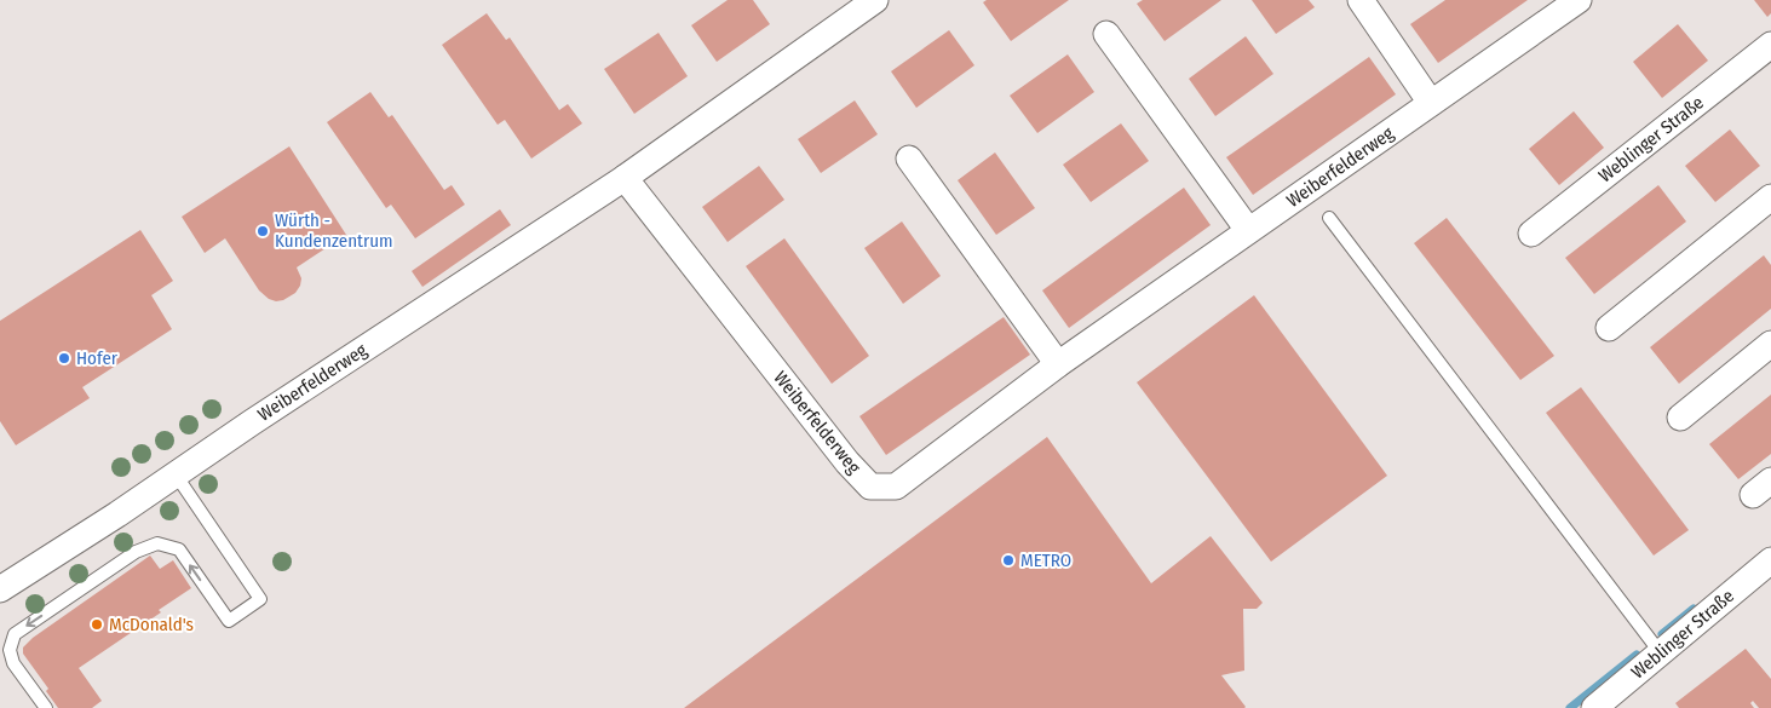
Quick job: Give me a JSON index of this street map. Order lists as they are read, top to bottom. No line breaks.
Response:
{"streets":{"street":["Weblinger Straße","Weiberfelderweg"]},"places":["Würth - Kundenzentrum","Hofer","METRO","McDonald's"]}
